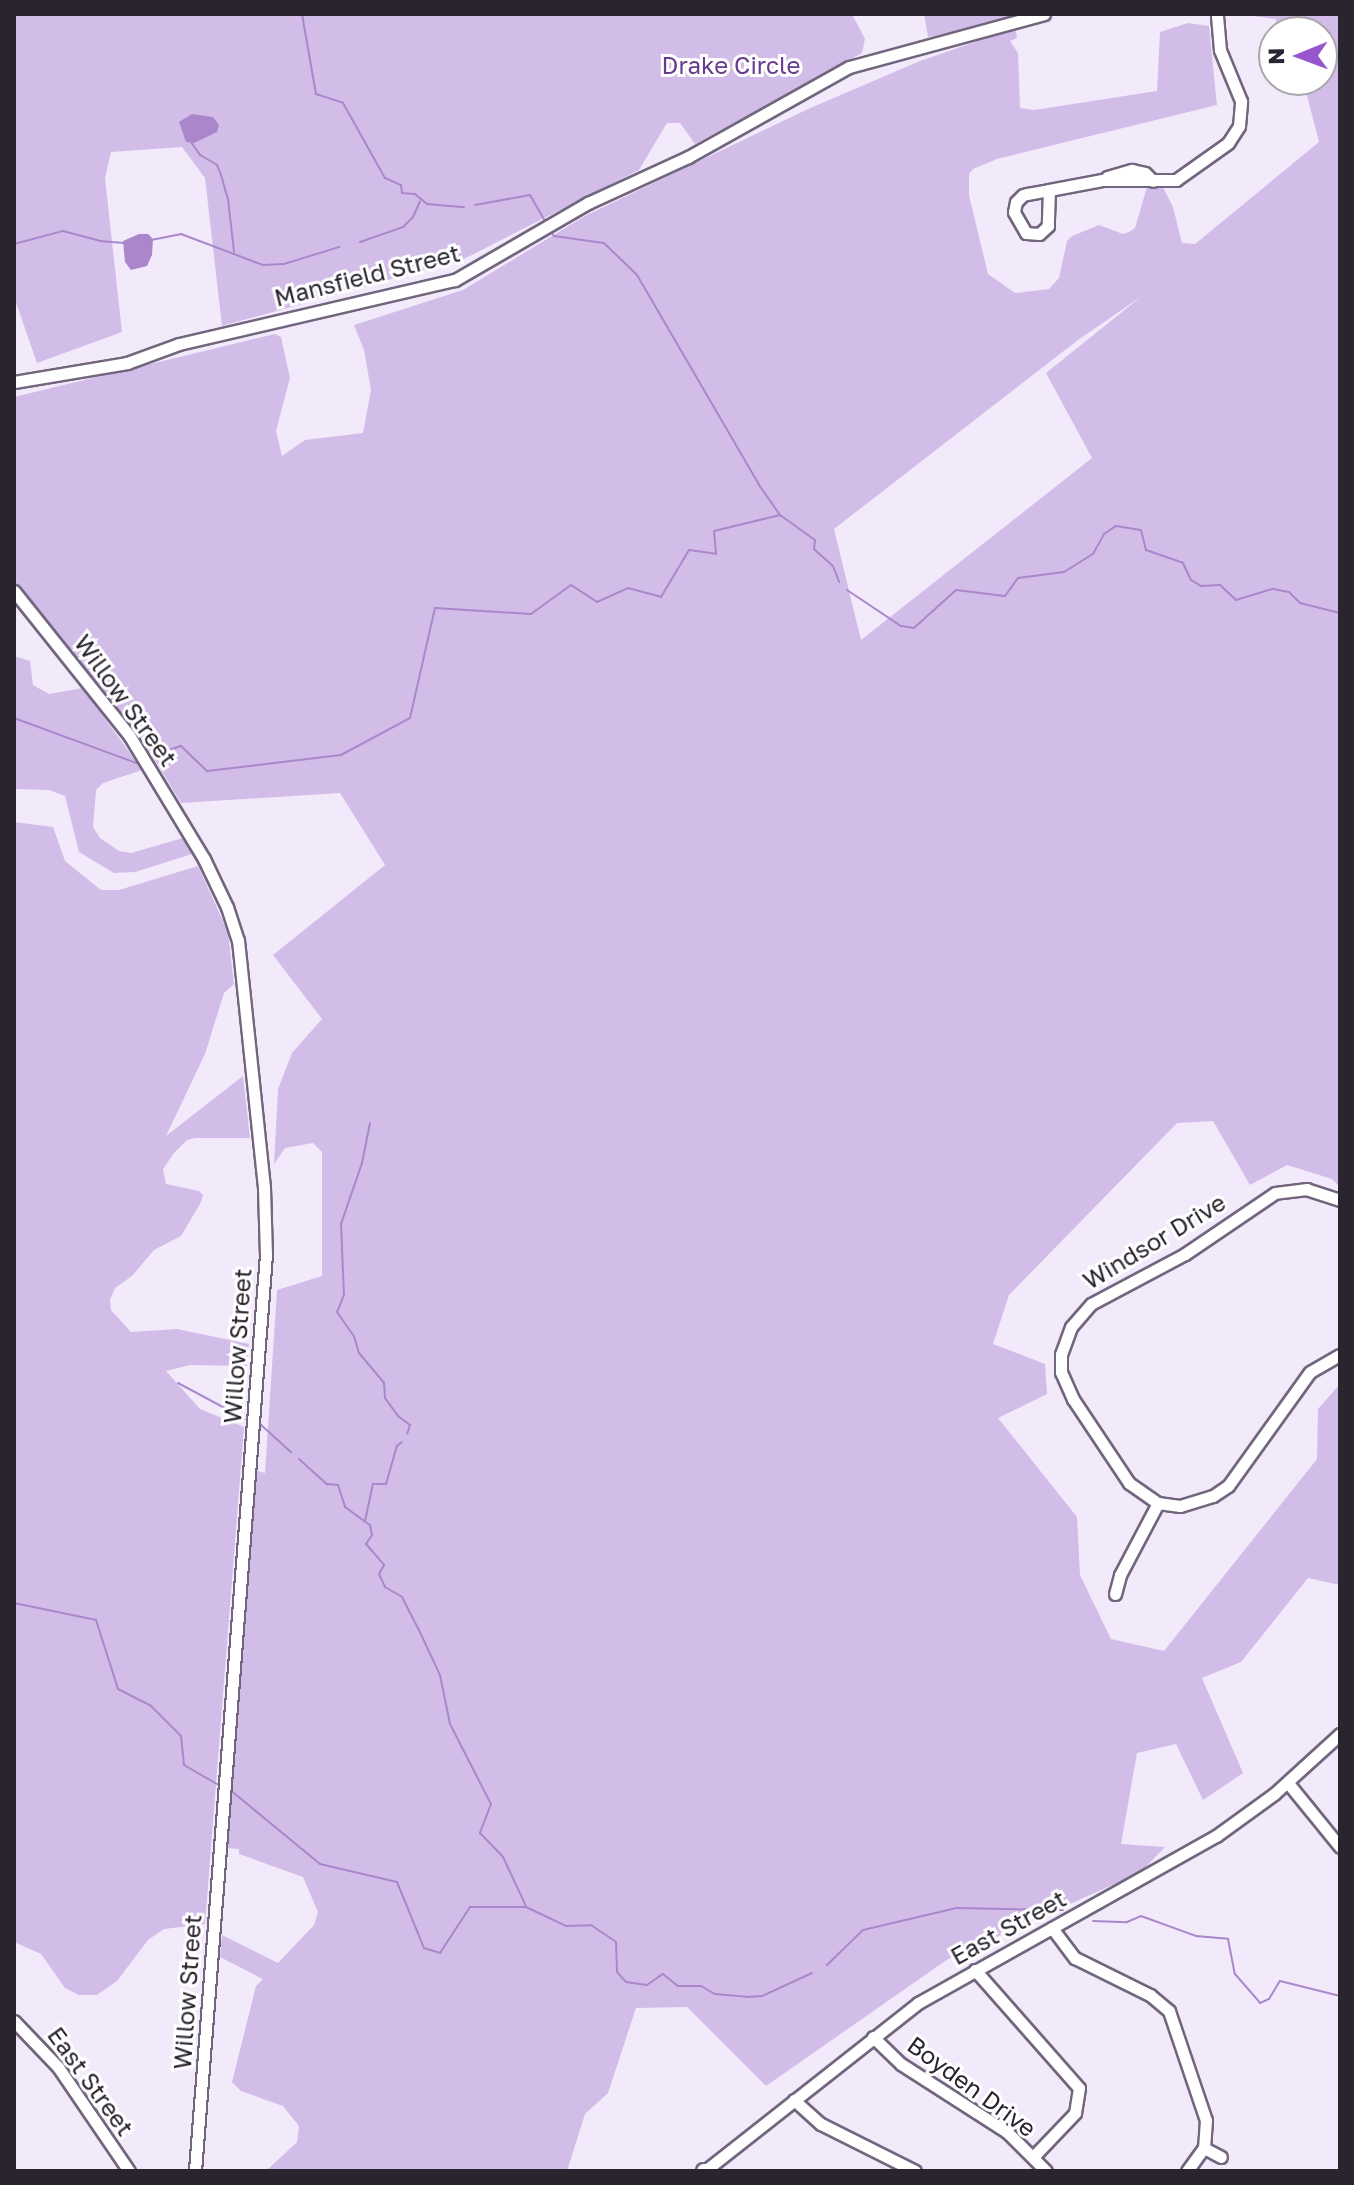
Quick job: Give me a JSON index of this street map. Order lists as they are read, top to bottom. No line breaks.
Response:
{"streets":{"street":["Mansfield Street","Willow Street","Windsor Drive","East Street","Boyden Drive"]},"crossings":[["East Street","Boyden Drive"]],"parks":["Drake Circle"],"north":"left"}
